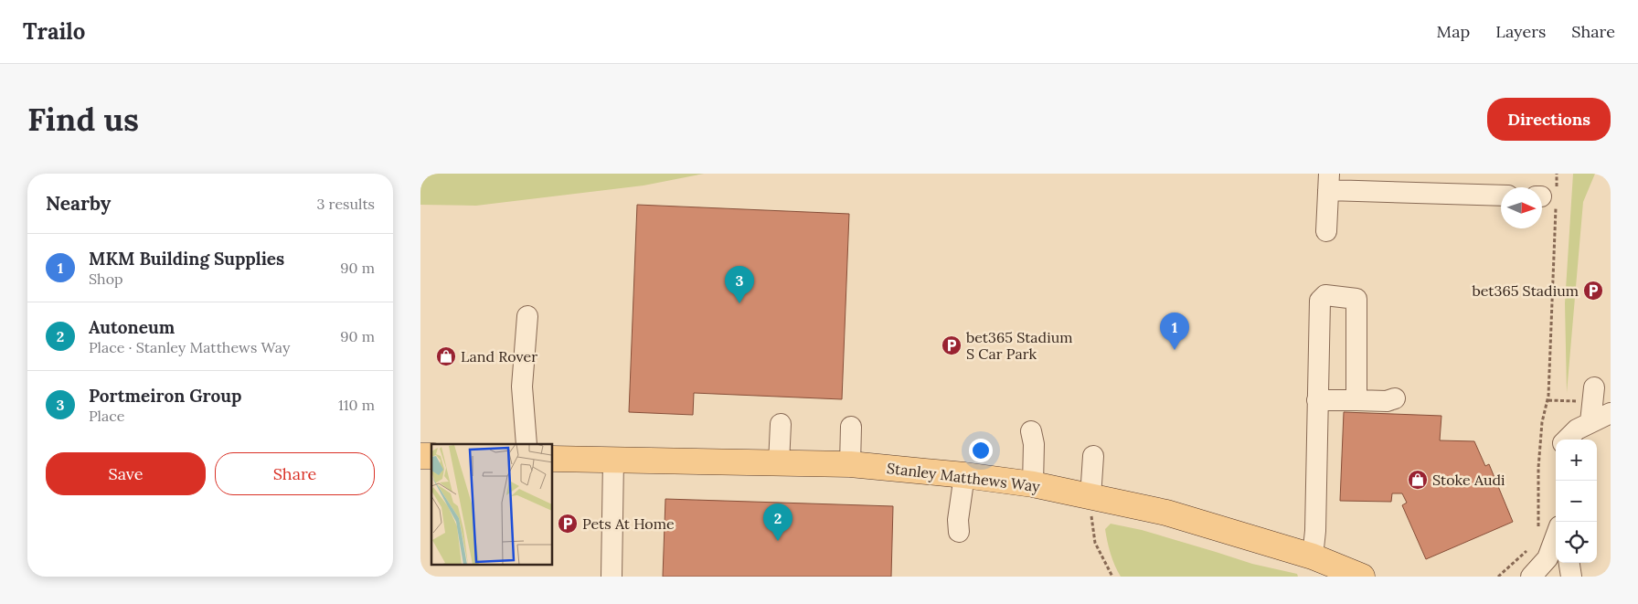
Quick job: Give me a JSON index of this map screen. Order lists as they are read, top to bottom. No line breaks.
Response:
{"streets":{"main road":["Stanley Matthews Way"]},"places":{"parking":["bet365 Stadium","bet365 Stadium S Car Park","Pets At Home"],"shop":["Land Rover","Stoke Audi"]},"north":"right","page":{"header":"Trailo","nav":["Map","Layers","Share"],"buttons":["Directions",["Save","Share"]],"title":"Find us","heading":["Nearby","3 results"],"list":[{"mark":"1","name":"MKM Building Supplies","note":"Shop","value":"90 m"},{"mark":"2","name":"Autoneum","note":"Place · Stanley Matthews Way","value":"90 m"},{"mark":"3","name":"Portmeiron Group","note":"Place","value":"110 m"}],"pins":["3","1","2"],"map_buttons":["+","−"]}}
